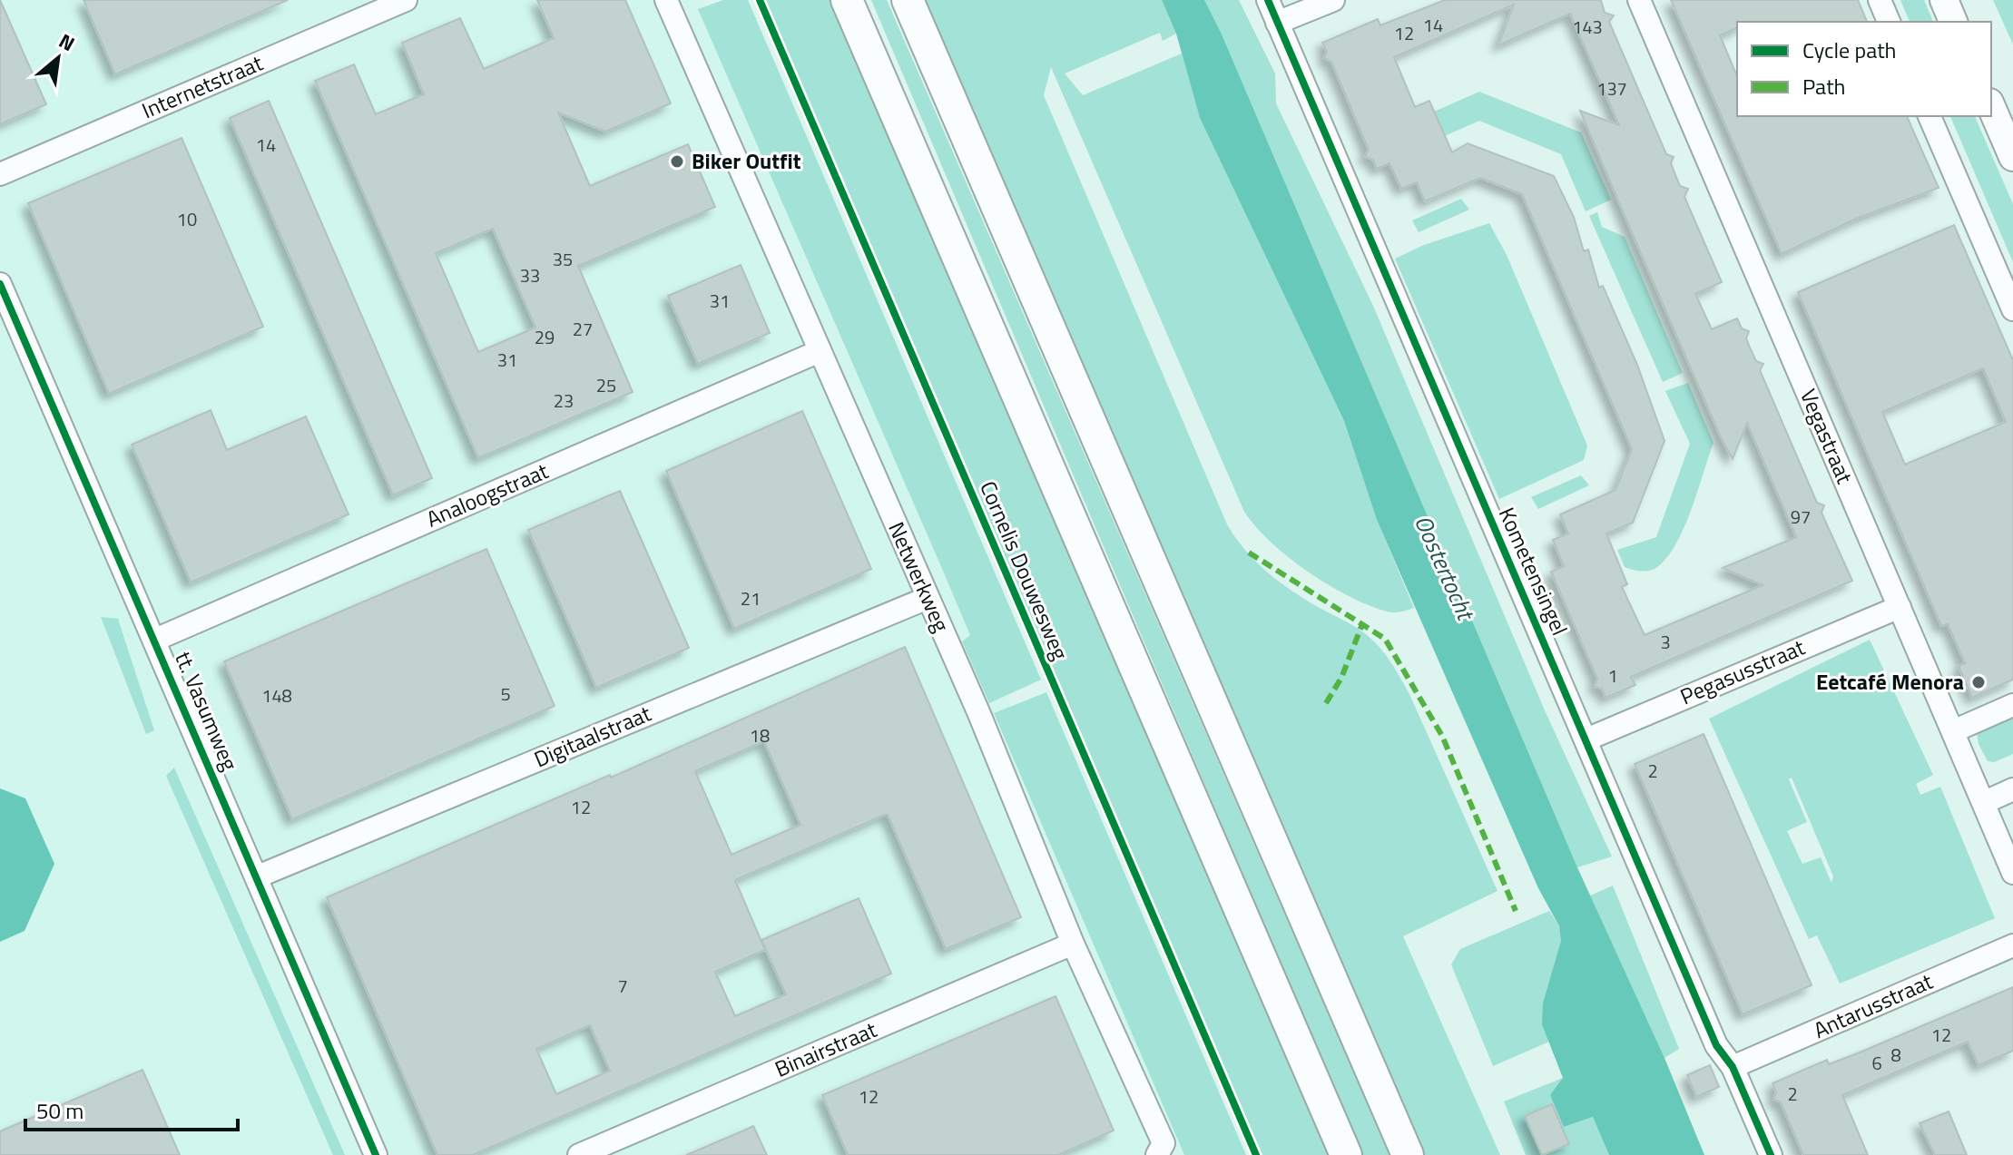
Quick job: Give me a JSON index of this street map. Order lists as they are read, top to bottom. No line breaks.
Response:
{"streets":{"street":["Internetstraat","Vegastraat","Analoogstraat","Kometensingel","Netwerkweg","Pegasusstraat","tt. Vasumweg","Digitaalstraat","Antarusstraat","Binairstraat"],"cycle path":["Cornelis Douwesweg"]},"crossings":[["Vegastraat","Pegasusstraat"],["Analoogstraat","Netwerkweg"],["Analoogstraat","tt. Vasumweg"],["Kometensingel","Pegasusstraat"],["Kometensingel","Antarusstraat"],["Netwerkweg","Digitaalstraat"],["Netwerkweg","Binairstraat"],["tt. Vasumweg","Digitaalstraat"]],"water":["Oostertocht"],"places":["Biker Outfit","Eetcafé Menora"],"house_numbers":["14","143","12","137","14","10","35","33","31","27","29","31","25","23","97","21","3","1","5","148","18","2","12","7","12","8","6","2","12"],"legend":["Cycle path","Path"],"scale_bar":"50 m","north":"top right"}
